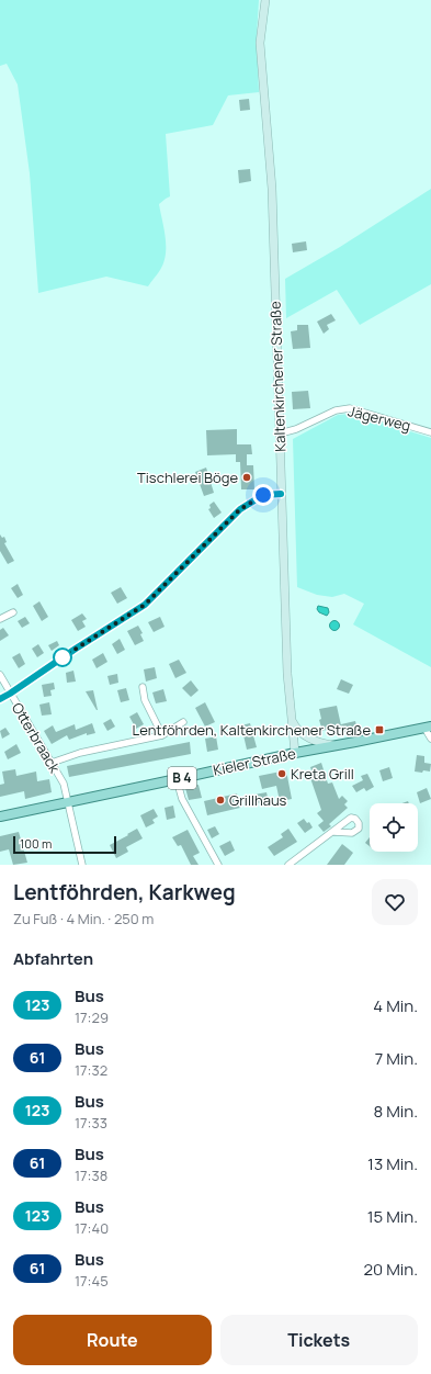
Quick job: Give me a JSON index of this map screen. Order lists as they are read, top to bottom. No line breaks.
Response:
{"streets":{"main road":["Kaltenkirchener Straße","Kieler Straße","B 4"],"street":["Jägerweg","Otterbraack"]},"crossings":[["Kaltenkirchener Straße","Jägerweg"],["Kaltenkirchener Straße","Kieler Straße"],["Otterbraack","Kieler Straße"]],"places":{"other":["Tischlerei Böge","Kreta Grill","Grillhaus"],"transit":["Lentföhrden, Kaltenkirchener Straße"]},"lines":["bus line 123"],"scale_bar":"100 m","page":{"scale":"100 m","heading":[["Lentföhrden, Karkweg","Zu Fuß · 4 Min. · 250 m"],"Abfahrten"],"list":[{"mark":"123","name":"Bus","note":"17:29","value":"4 Min."},{"mark":"61","name":"Bus","note":"17:32","value":"7 Min."},{"mark":"123","name":"Bus","note":"17:33","value":"8 Min."},{"mark":"61","name":"Bus","note":"17:38","value":"13 Min."},{"mark":"123","name":"Bus","note":"17:40","value":"15 Min."},{"mark":"61","name":"Bus","note":"17:45","value":"20 Min."}],"buttons":["Route","Tickets"]}}
